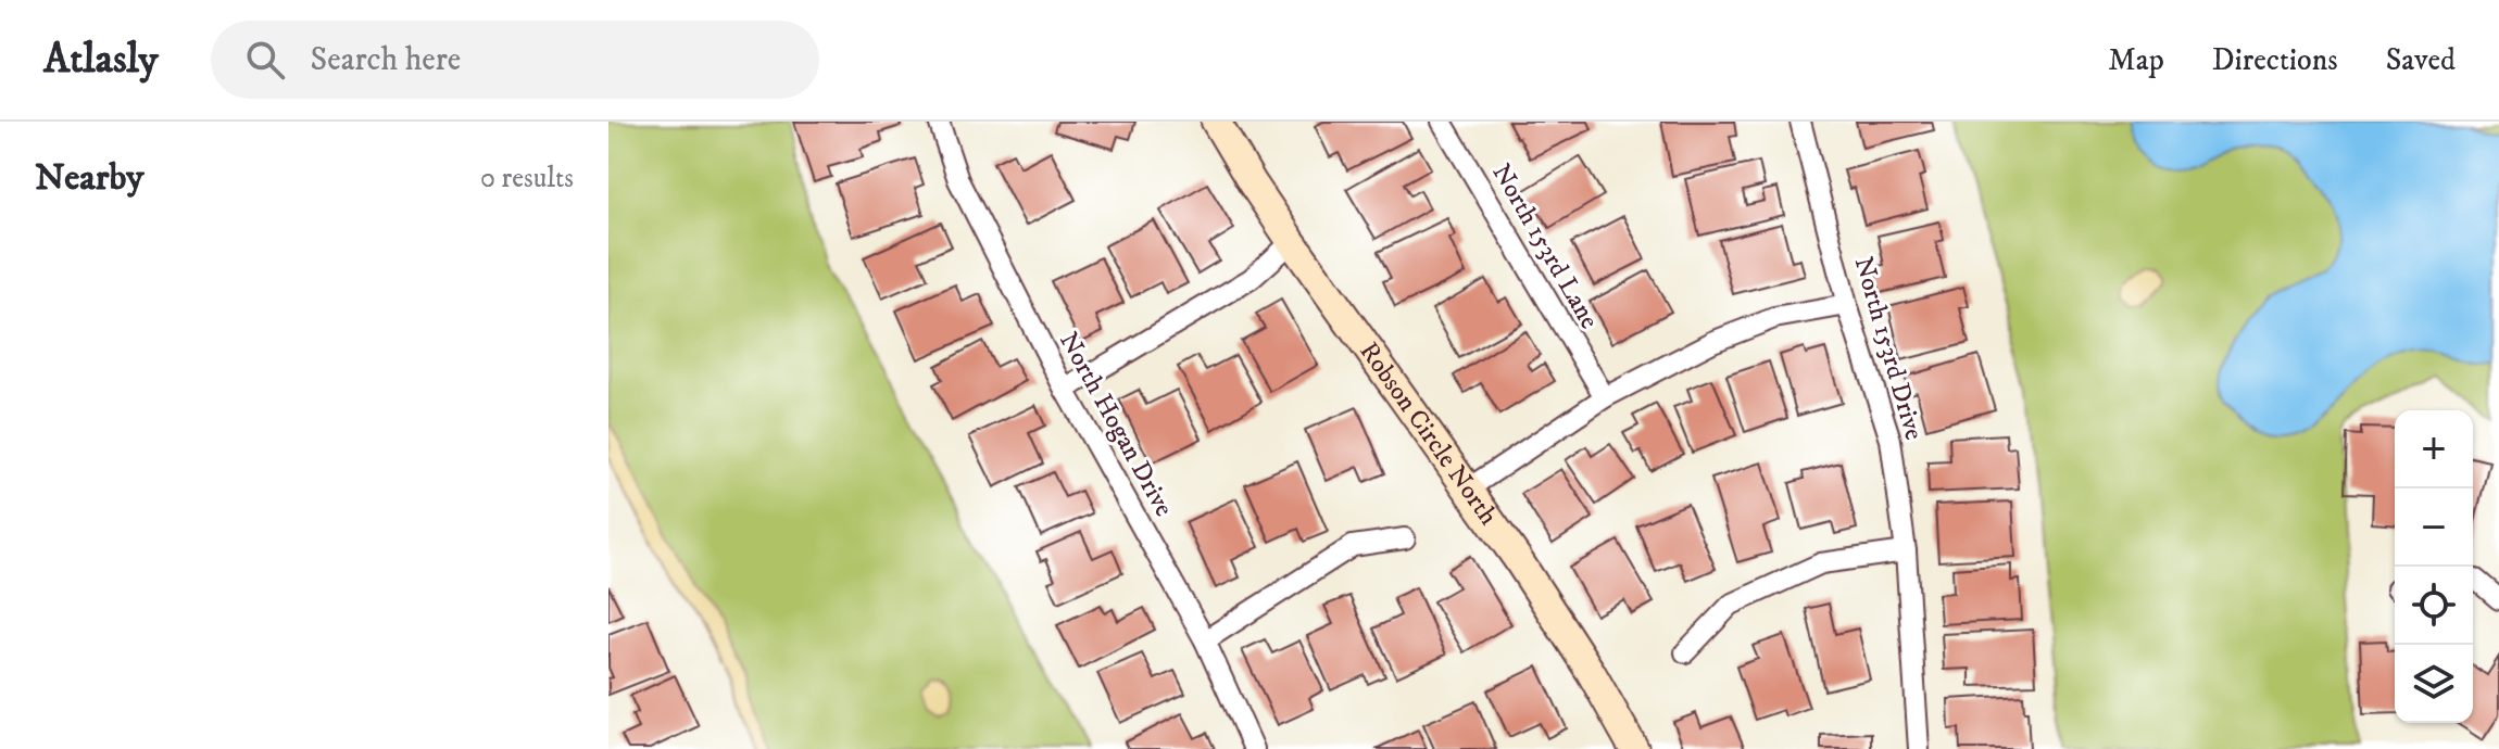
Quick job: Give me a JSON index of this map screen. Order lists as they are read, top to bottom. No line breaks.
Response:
{"streets":{"street":["North 153rd Lane","North 153rd Drive","North Hogan Drive","Robson Circle North"]},"page":{"header":"Atlasly","search":"Search here","nav":["Map","Directions","Saved"],"heading":["Nearby","0 results"],"map_buttons":["+","−"]}}
